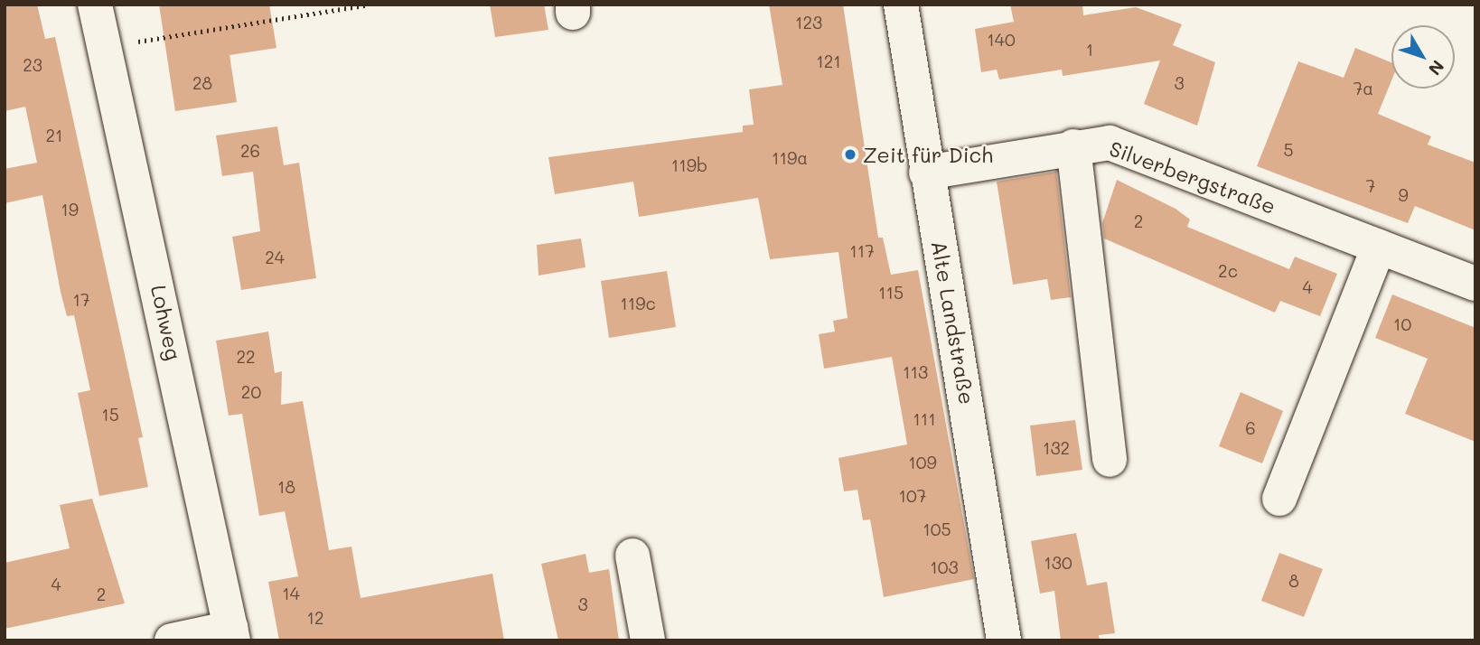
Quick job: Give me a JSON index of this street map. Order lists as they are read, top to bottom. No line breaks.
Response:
{"streets":{"street":["Silverbergstraße","Lohweg","Alte Landstraße"]},"crossings":[["Silverbergstraße","Alte Landstraße"]],"places":["Zeit für Dich"],"house_numbers":["123","140","1","121","23","28","3","7a","21","5","26","119a","119b","7","9","19","2","117","24","2c","4","115","17","119c","10","22","113","20","15","111","6","132","109","18","107","105","130","103","8","4","14","2","3","12"],"north":"bottom right"}
